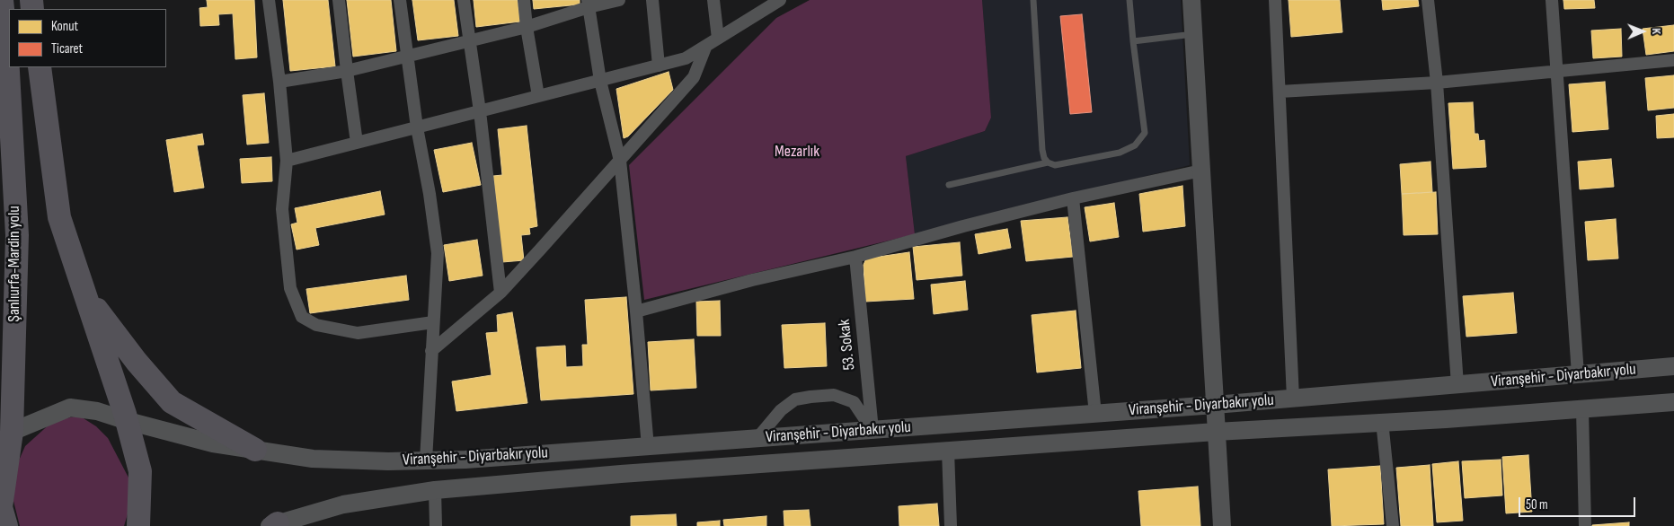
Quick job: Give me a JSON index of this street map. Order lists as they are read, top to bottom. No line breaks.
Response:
{"streets":{"highway":["Şanlıurfa-Mardin yolu"],"main road":["Viranşehir - Diyarbakır yolu"],"street":["53. Sokak"]},"crossings":[["Şanlıurfa-Mardin yolu","Viranşehir - Diyarbakır yolu"],["53. Sokak","Viranşehir - Diyarbakır yolu"]],"parks":["Mezarlık"],"legend":["Konut","Ticaret"],"scale_bar":"50 m","north":"right"}
